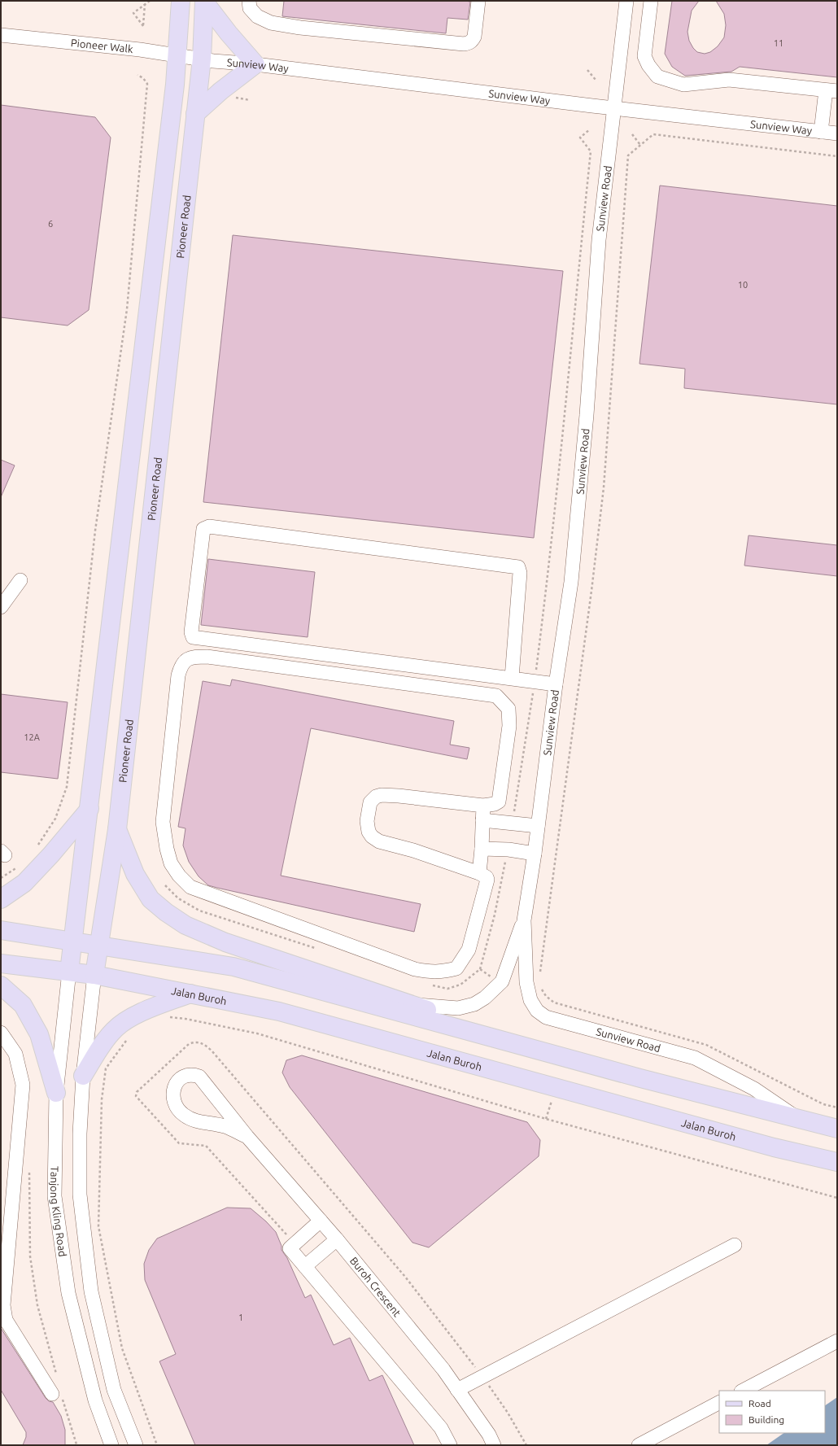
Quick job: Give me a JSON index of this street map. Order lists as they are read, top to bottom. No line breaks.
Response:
{"streets":{"main road":["Pioneer Road","Jalan Buroh"],"street":["Pioneer Walk","Sunview Way","Sunview Road","Tanjong Kling Road","Buroh Crescent"]},"crossings":[["Pioneer Walk","Sunview Way"],["Pioneer Walk","Pioneer Road"],["Sunview Way","Sunview Road"],["Sunview Way","Pioneer Road"],["Pioneer Road","Jalan Buroh"],["Pioneer Road","Tanjong Kling Road"],["Jalan Buroh","Tanjong Kling Road"]],"house_numbers":["11","6","10","12A","1"],"legend":["Road","Building"]}
